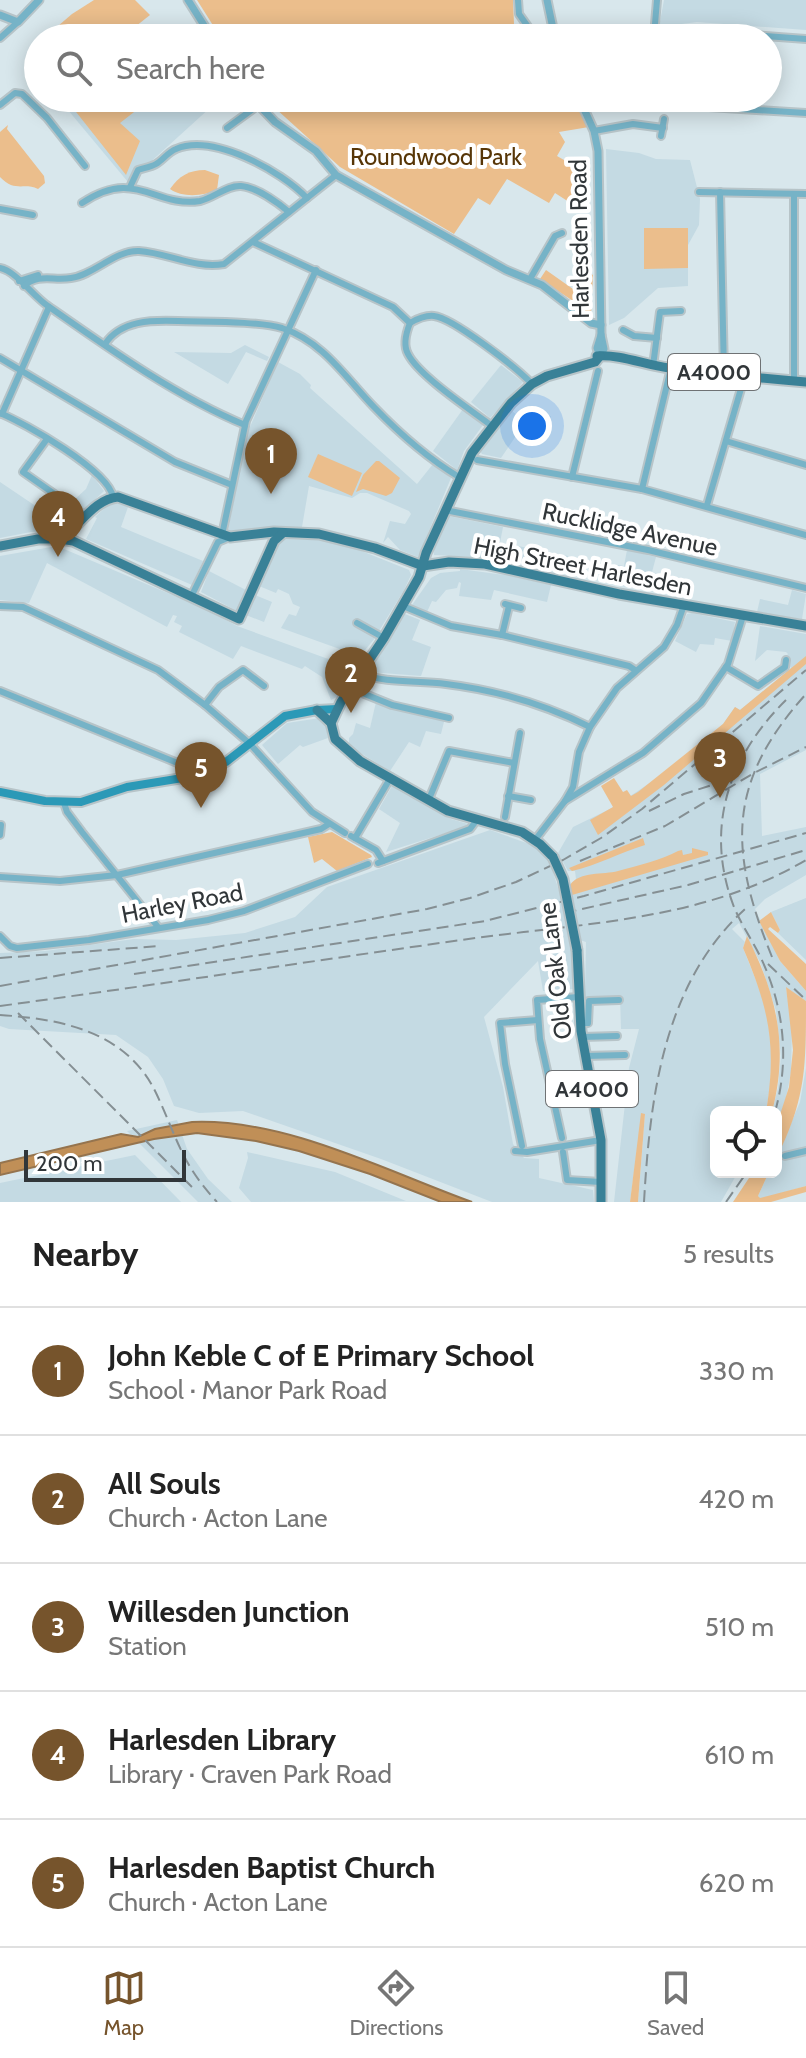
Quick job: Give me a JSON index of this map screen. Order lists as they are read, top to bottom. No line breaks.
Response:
{"streets":{"main road":["A4000","High Street Harlesden","Old Oak Lane"],"street":["Harlesden Road","Rucklidge Avenue","Harley Road"]},"crossings":[["Harlesden Road","A4000"],["A4000","Old Oak Lane"]],"parks":["Roundwood Park"],"scale_bar":"200 m","page":{"search":"Search here","pins":["1","4","2","3","5"],"scale":"200 m","heading":["Nearby","5 results"],"list":[{"mark":"1","name":"John Keble C of E Primary School","note":"School · Manor Park Road","value":"330 m"},{"mark":"2","name":"All Souls","note":"Church · Acton Lane","value":"420 m"},{"mark":"3","name":"Willesden Junction","note":"Station","value":"510 m"},{"mark":"4","name":"Harlesden Library","note":"Library · Craven Park Road","value":"610 m"},{"mark":"5","name":"Harlesden Baptist Church","note":"Church · Acton Lane","value":"620 m"}],"nav":["Map","Directions","Saved"]}}
